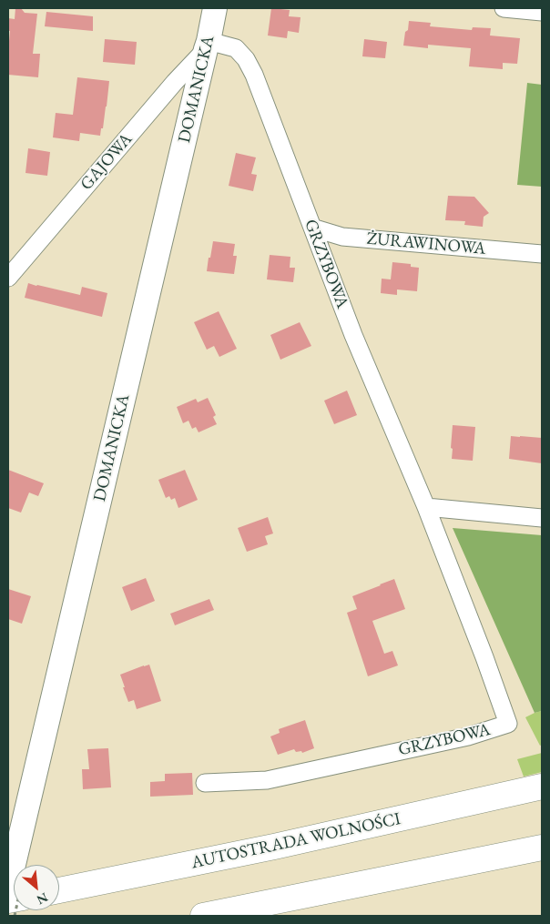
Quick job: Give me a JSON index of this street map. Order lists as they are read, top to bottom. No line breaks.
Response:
{"streets":{"highway":["AUTOSTRADA WOLNOŚCI"],"street":["DOMANICKA","GAJOWA","ŻURAWINOWA","GRZYBOWA"]},"crossings":[["DOMANICKA","GAJOWA"],["DOMANICKA","GRZYBOWA"],["GAJOWA","GRZYBOWA"],["ŻURAWINOWA","GRZYBOWA"]],"north":"bottom right"}
